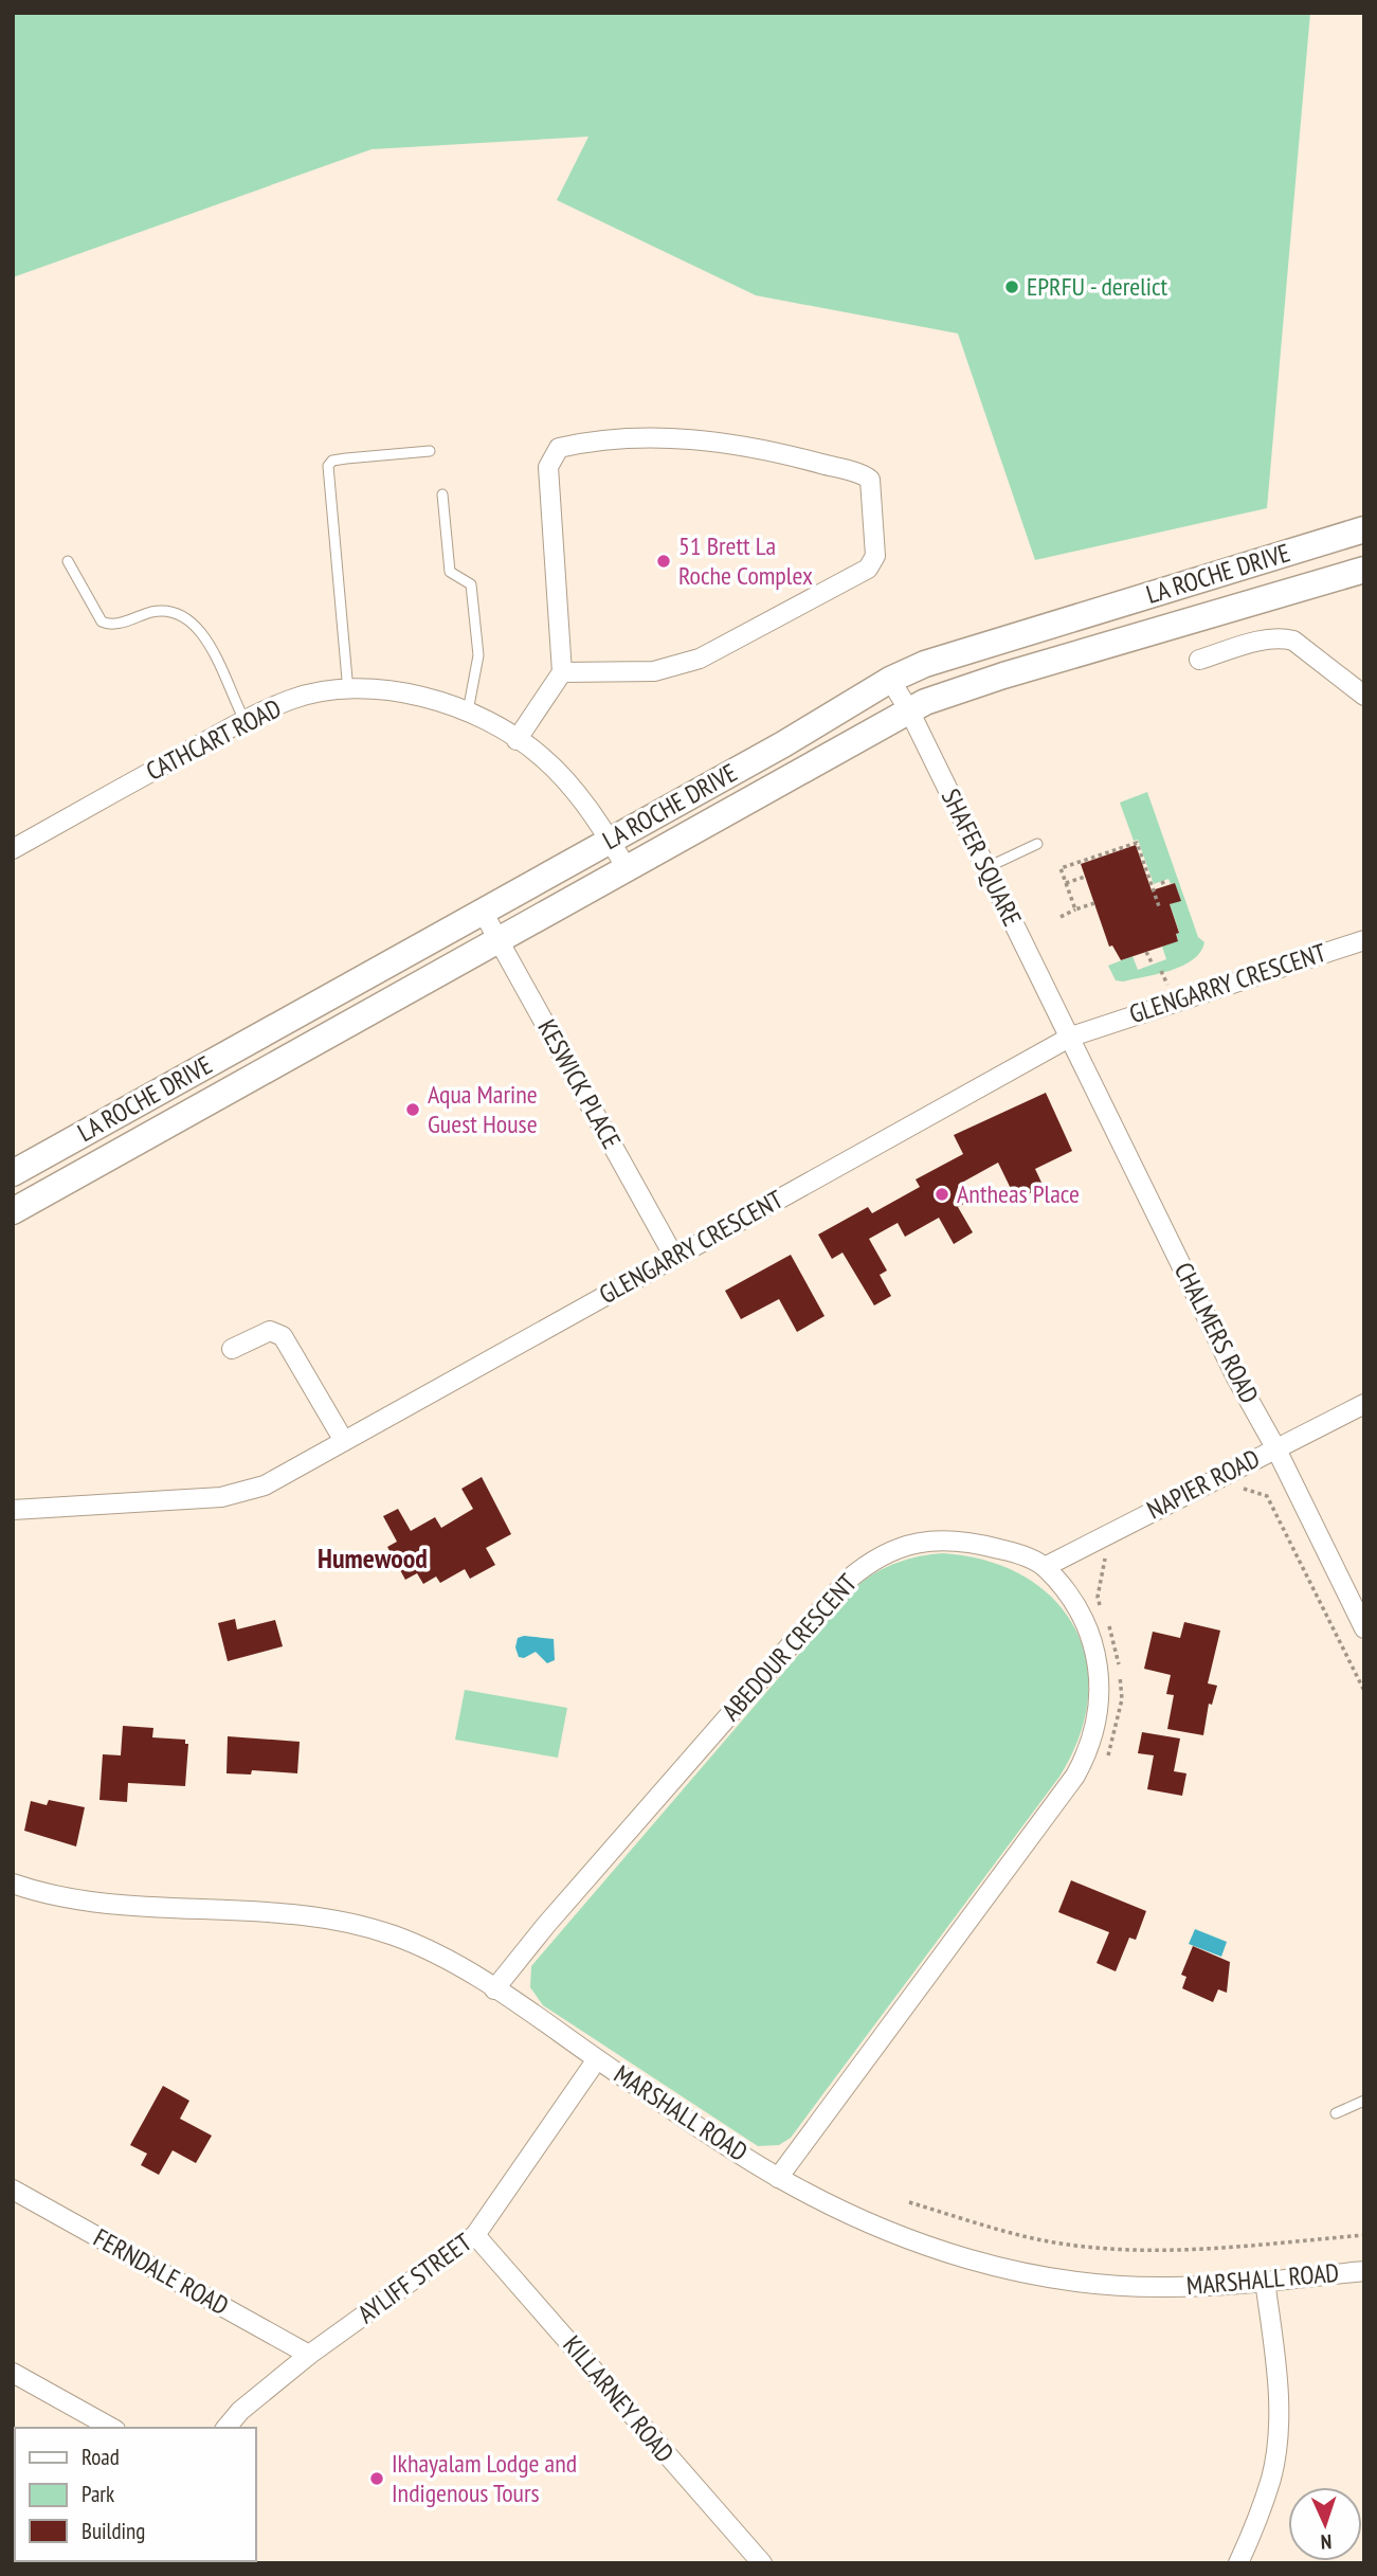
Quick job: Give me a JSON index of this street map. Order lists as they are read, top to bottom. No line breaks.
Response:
{"streets":{"street":["LA ROCHE DRIVE","CATHCART ROAD","SHAFER SQUARE","GLENGARRY CRESCENT","KESWICK PLACE","CHALMERS ROAD","NAPIER ROAD","ABEDOUR CRESCENT","MARSHALL ROAD","FERNDALE ROAD","AYLIFF STREET","KILLARNEY ROAD"]},"crossings":[["LA ROCHE DRIVE","CATHCART ROAD"],["LA ROCHE DRIVE","SHAFER SQUARE"],["LA ROCHE DRIVE","KESWICK PLACE"],["SHAFER SQUARE","GLENGARRY CRESCENT"],["SHAFER SQUARE","CHALMERS ROAD"],["GLENGARRY CRESCENT","KESWICK PLACE"],["GLENGARRY CRESCENT","CHALMERS ROAD"],["CHALMERS ROAD","NAPIER ROAD"],["NAPIER ROAD","ABEDOUR CRESCENT"],["ABEDOUR CRESCENT","MARSHALL ROAD"],["MARSHALL ROAD","AYLIFF STREET"],["FERNDALE ROAD","AYLIFF STREET"],["AYLIFF STREET","KILLARNEY ROAD"]],"districts":["Humewood"],"places":["EPRFU - derelict","51 Brett La Roche Complex","Aqua Marine Guest House","Antheas Place","Ikhayalam Lodge and Indigenous Tours"],"legend":["Road","Park","Building"],"north":"bottom"}
